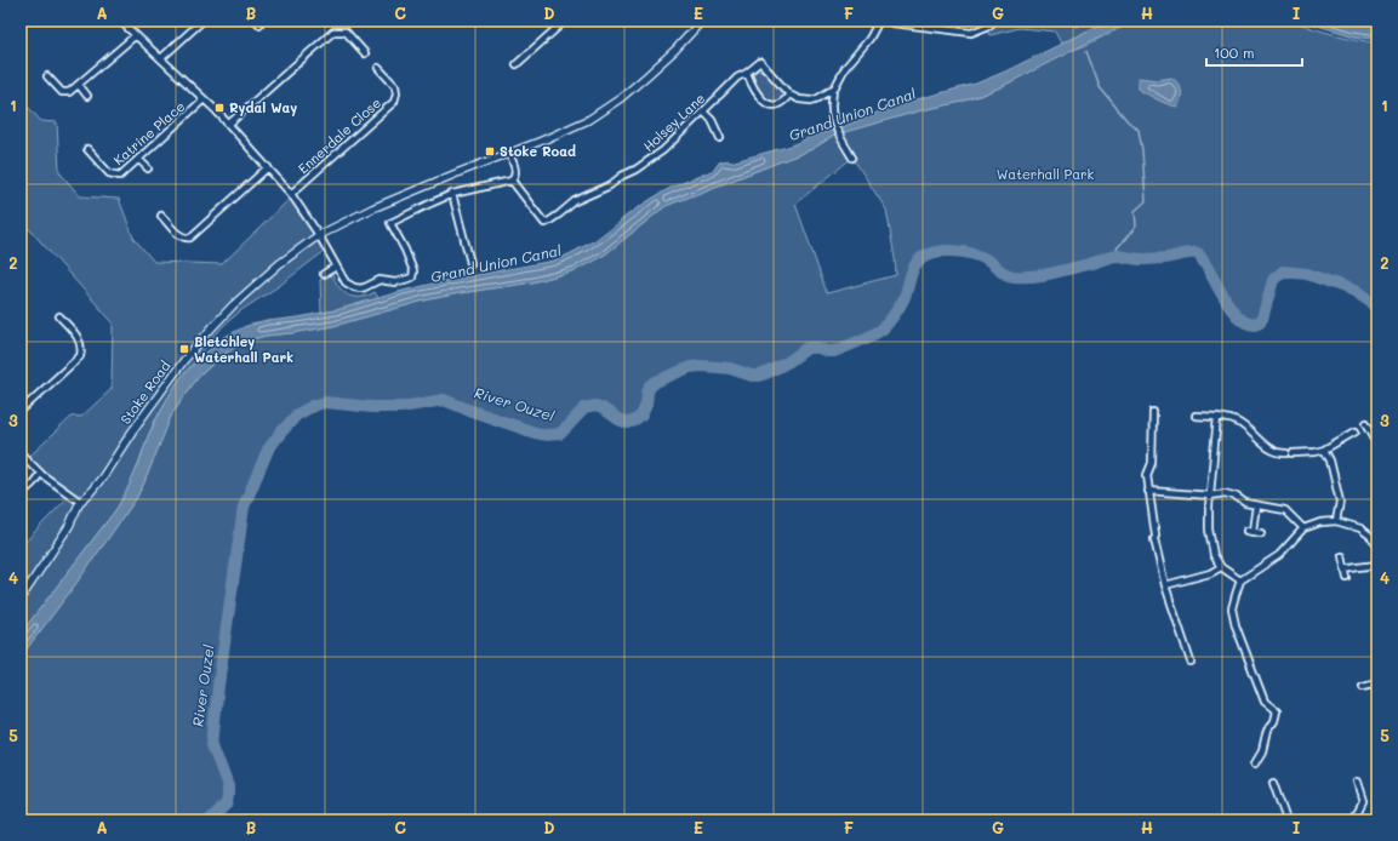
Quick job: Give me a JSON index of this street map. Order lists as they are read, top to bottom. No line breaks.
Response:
{"streets":{"street":["Holsey Lane","Katrine Place","Ennerdale Close","Stoke Road"]},"water":["Grand Union Canal","River Ouzel"],"parks":["Waterhall Park"],"places":{"transit":["Rydal Way","Stoke Road","Bletchley Waterhall Park"]},"scale_bar":"100 m","grid":{"columns":["A","B","C","D","E","F","G","H","I"],"rows":["1","2","3","4","5"]}}
